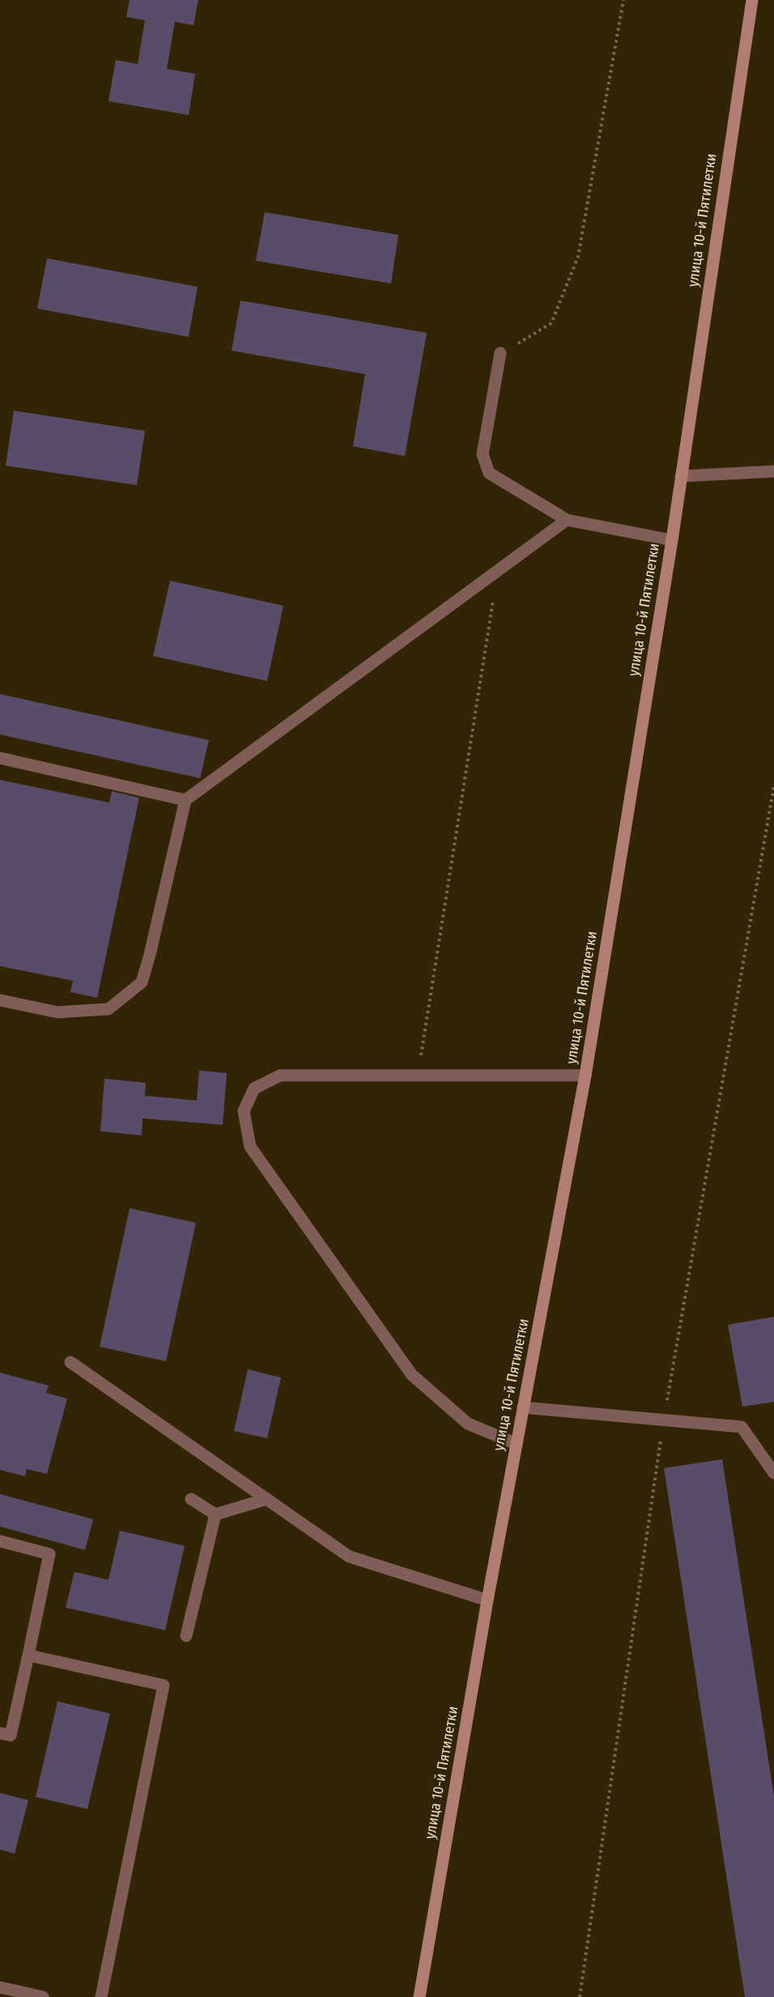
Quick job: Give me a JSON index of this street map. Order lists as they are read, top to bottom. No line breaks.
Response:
{"streets":{"main road":["улица 10-й Пятилетки"]}}
